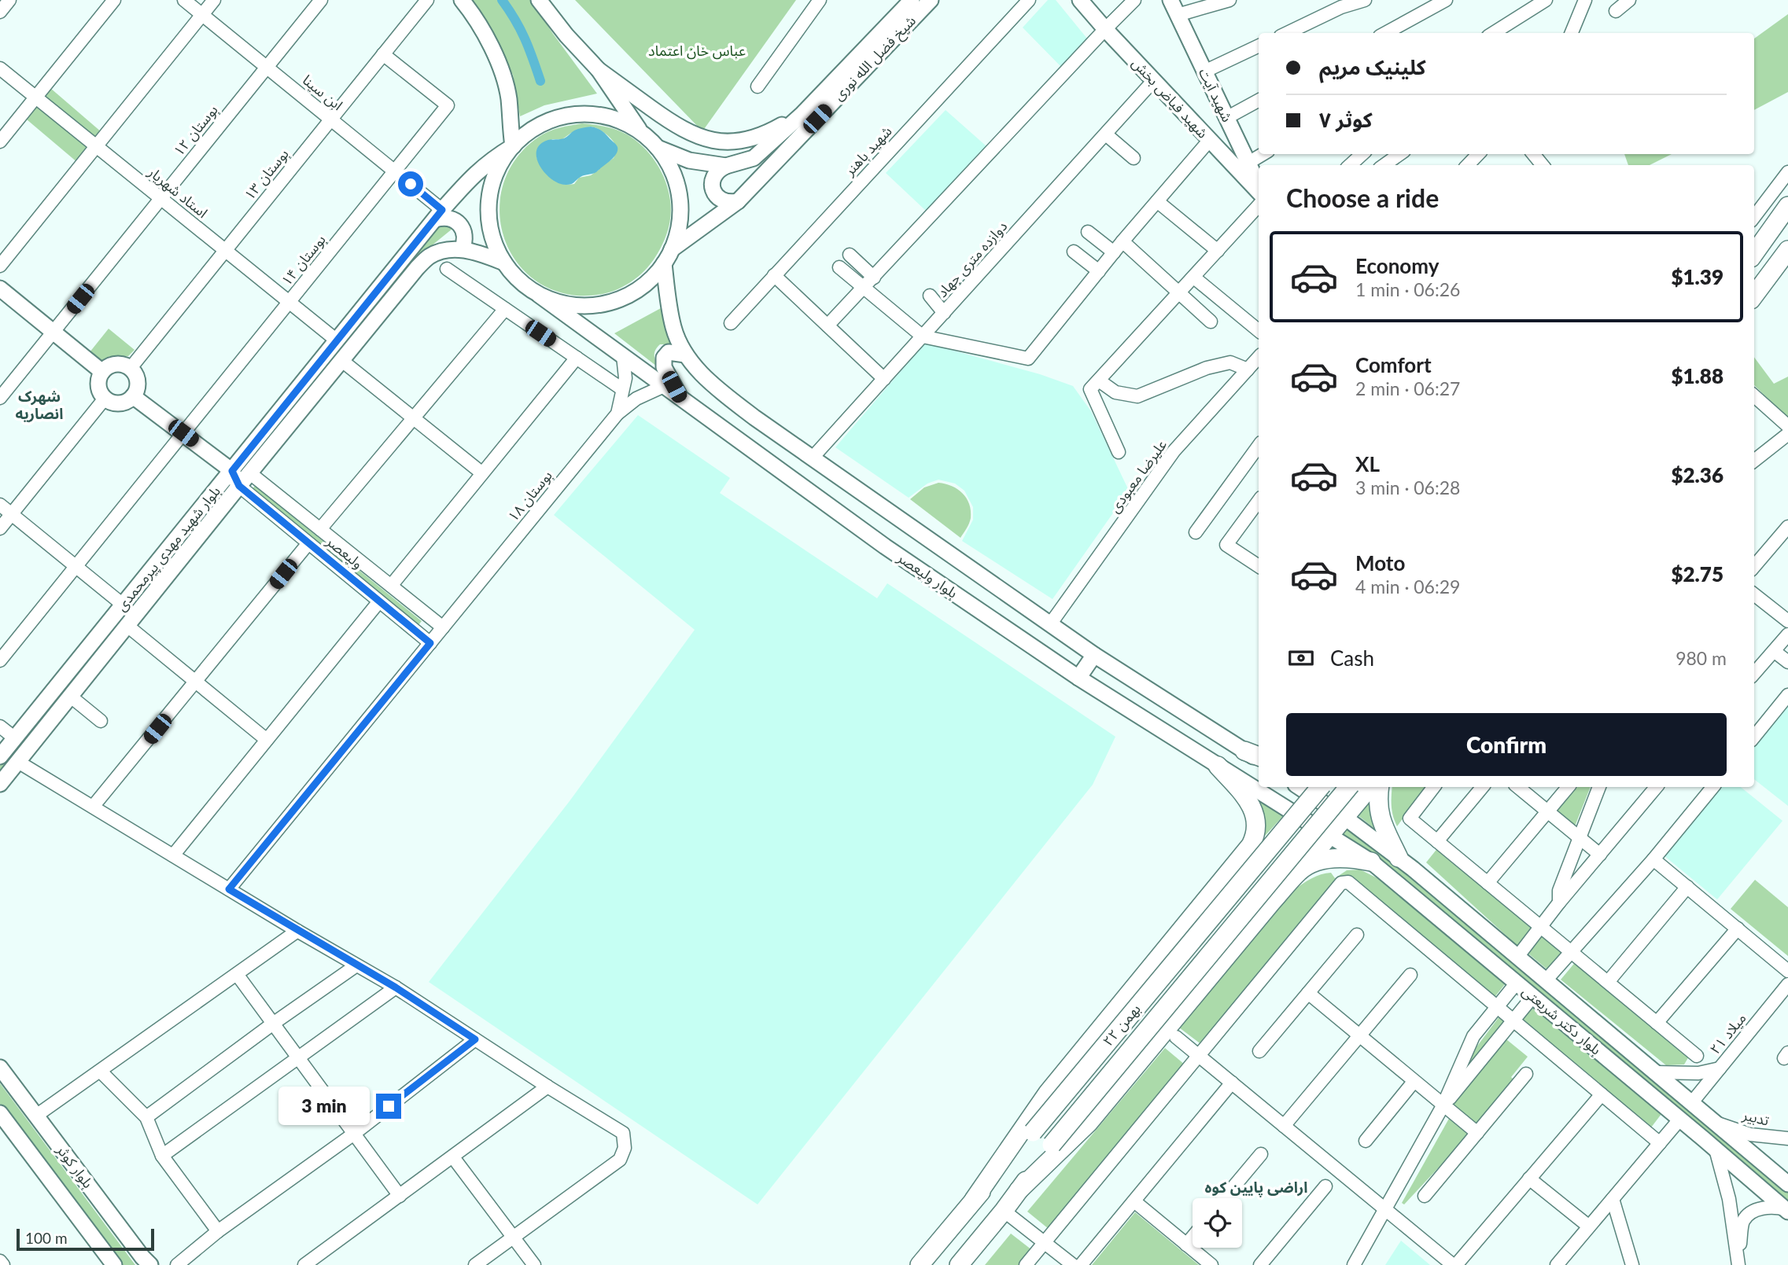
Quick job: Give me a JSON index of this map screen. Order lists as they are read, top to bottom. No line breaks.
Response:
{"streets":{"highway":["۲۲ بهمن"],"main road":["شیخ فضل الله نوری","شهید آیت","شهید فیاض بخش","بلوار شهید مهدی پیرمحمدی","بلوار ولیعصر","بلوار دکتر شریعتی","بلوار کوثر"],"street":["ابن سینا","بوستان ۱۲","شهید باهنر","بوستان ۱۳","استاد شهریار","دوازده متری جهاد","بوستان ۱۴","علیرضا معبودی","بوستان ۱۸","ولیعصر","میلاد ۲۱","تدبیر"]},"crossings":[["شیخ فضل الله نوری","بلوار شهید مهدی پیرمحمدی"],["شیخ فضل الله نوری","بلوار ولیعصر"],["ابن سینا","بوستان ۱۲"],["ابن سینا","بوستان ۱۳"],["ابن سینا","بوستان ۱۴"],["ابن سینا","بلوار شهید مهدی پیرمحمدی"],["شهید فیاض بخش","دوازده متری جهاد"],["بوستان ۱۲","استاد شهریار"],["بوستان ۱۳","استاد شهریار"],["بوستان ۱۳","بوستان ۱۴"],["استاد شهریار","بوستان ۱۴"],["استاد شهریار","بلوار شهید مهدی پیرمحمدی"],["بوستان ۱۸","ولیعصر"],["بوستان ۱۸","بلوار ولیعصر"],["بلوار شهید مهدی پیرمحمدی","ولیعصر"],["بلوار شهید مهدی پیرمحمدی","بلوار ولیعصر"],["بلوار ولیعصر","بلوار دکتر شریعتی"],["بلوار دکتر شریعتی","میلاد ۲۱"],["بلوار دکتر شریعتی","تدبیر"]],"districts":["شهرک انصاریه","اراضی پایین کوه"],"parks":["عباس خان اعتماد"],"scale_bar":"100 m","page":{"banner":["کلینیک مریم","کوثر ۷"],"heading":"Choose a ride","list":[{"name":"Economy","note":"1 min · 06:26","value":"$1.39"},{"name":"Comfort","note":"2 min · 06:27","value":"$1.88"},{"name":"XL","note":"3 min · 06:28","value":"$2.36"},{"name":"Moto","note":"4 min · 06:29","value":"$2.75"}],"pay":["Cash","980 m"],"buttons":"Confirm","bubble":"3 min","scale":"100 m"}}
